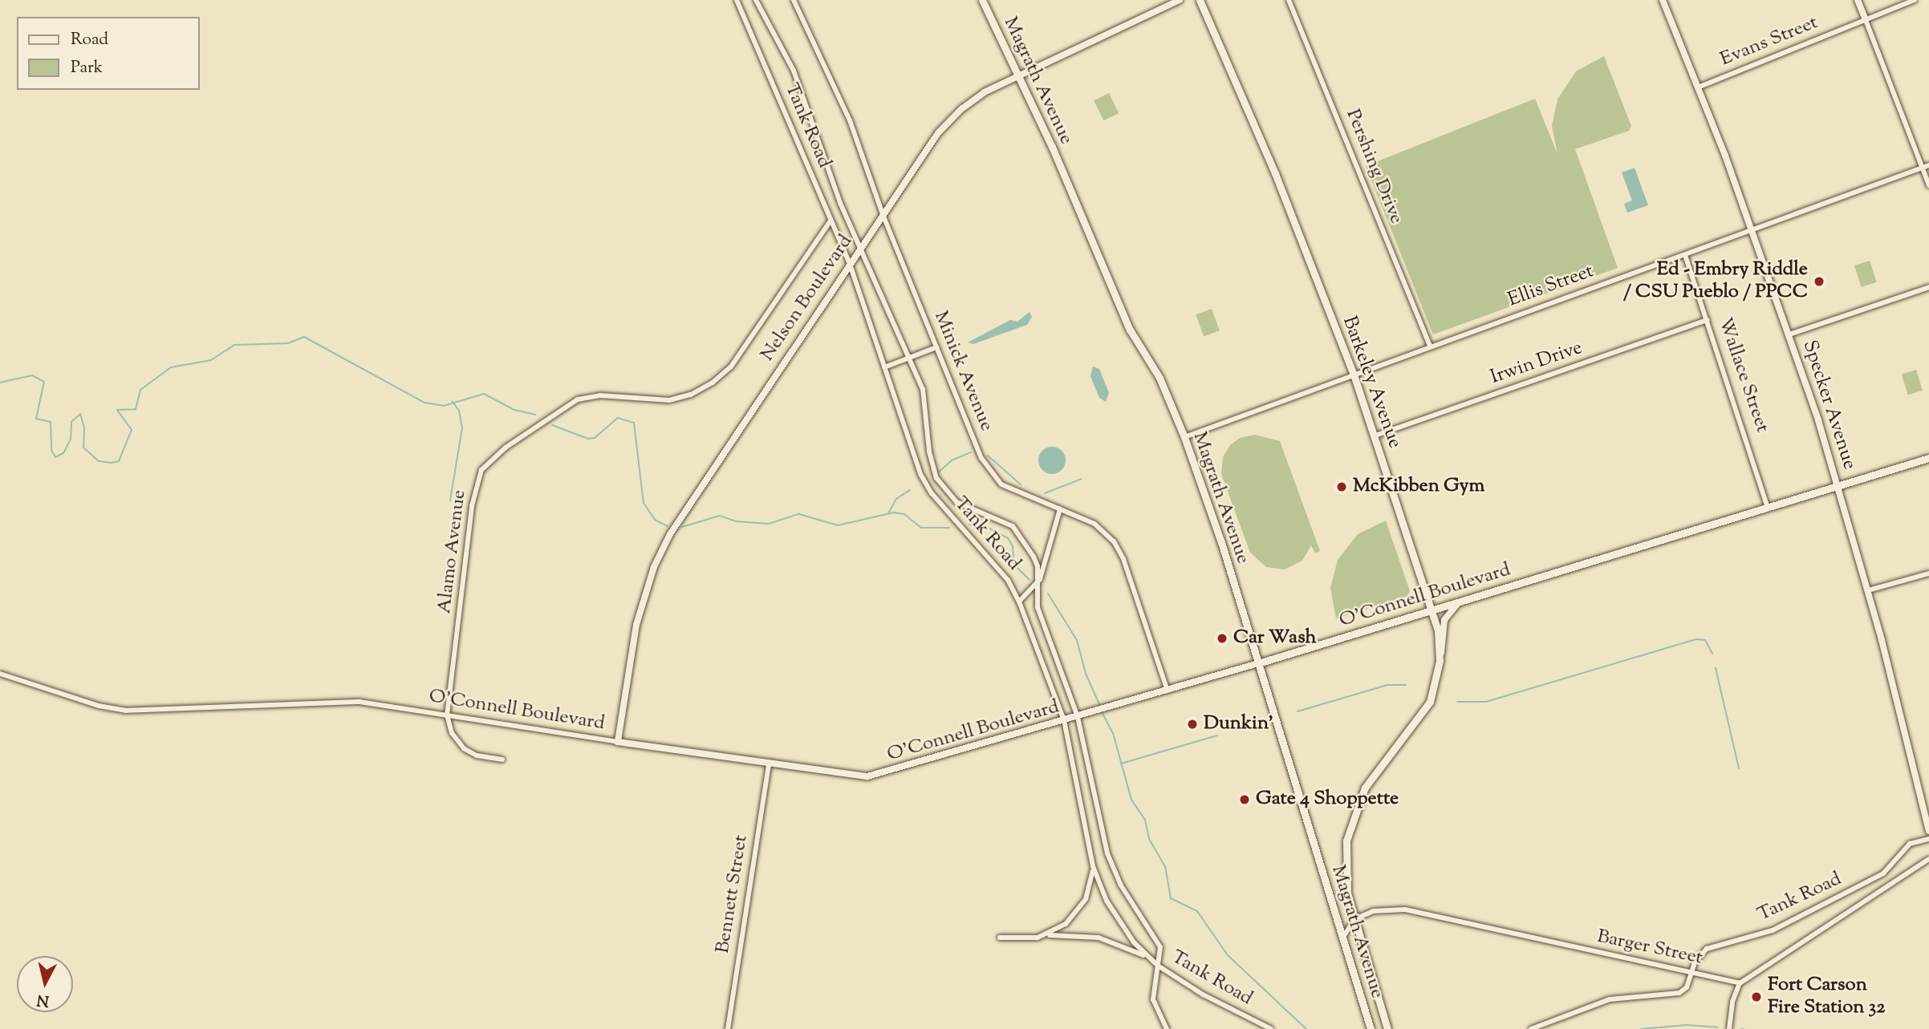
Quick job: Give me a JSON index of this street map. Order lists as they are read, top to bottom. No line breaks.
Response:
{"streets":{"main road":["Magrath Avenue","Barkeley Avenue","O'Connell Boulevard"],"street":["Evans Street","Tank Road","Pershing Drive","Ellis Street","Nelson Boulevard","Irwin Drive","Minick Avenue","Wallace Street","Specker Avenue","Alamo Avenue","Bennett Street","Barger Street"]},"crossings":[["Evans Street","Specker Avenue"],["Magrath Avenue","Ellis Street"],["Magrath Avenue","Nelson Boulevard"],["Magrath Avenue","O'Connell Boulevard"],["Tank Road","Nelson Boulevard"],["Tank Road","Alamo Avenue"],["Tank Road","O'Connell Boulevard"],["Tank Road","Barger Street"],["Pershing Drive","Ellis Street"],["Ellis Street","Wallace Street"],["Ellis Street","Barkeley Avenue"],["Ellis Street","Specker Avenue"],["Nelson Boulevard","Minick Avenue"],["Nelson Boulevard","O'Connell Boulevard"],["Irwin Drive","Wallace Street"],["Irwin Drive","Barkeley Avenue"],["Minick Avenue","O'Connell Boulevard"],["Wallace Street","O'Connell Boulevard"],["Barkeley Avenue","O'Connell Boulevard"],["Barkeley Avenue","Barger Street"],["Specker Avenue","O'Connell Boulevard"],["Alamo Avenue","O'Connell Boulevard"],["O'Connell Boulevard","Bennett Street"]],"places":["Ed - Embry Riddle / CSU Pueblo / PPCC","McKibben Gym","Car Wash","Dunkin'","Gate 4 Shoppette","Fort Carson Fire Station 32"],"legend":["Road","Park"],"north":"bottom"}
